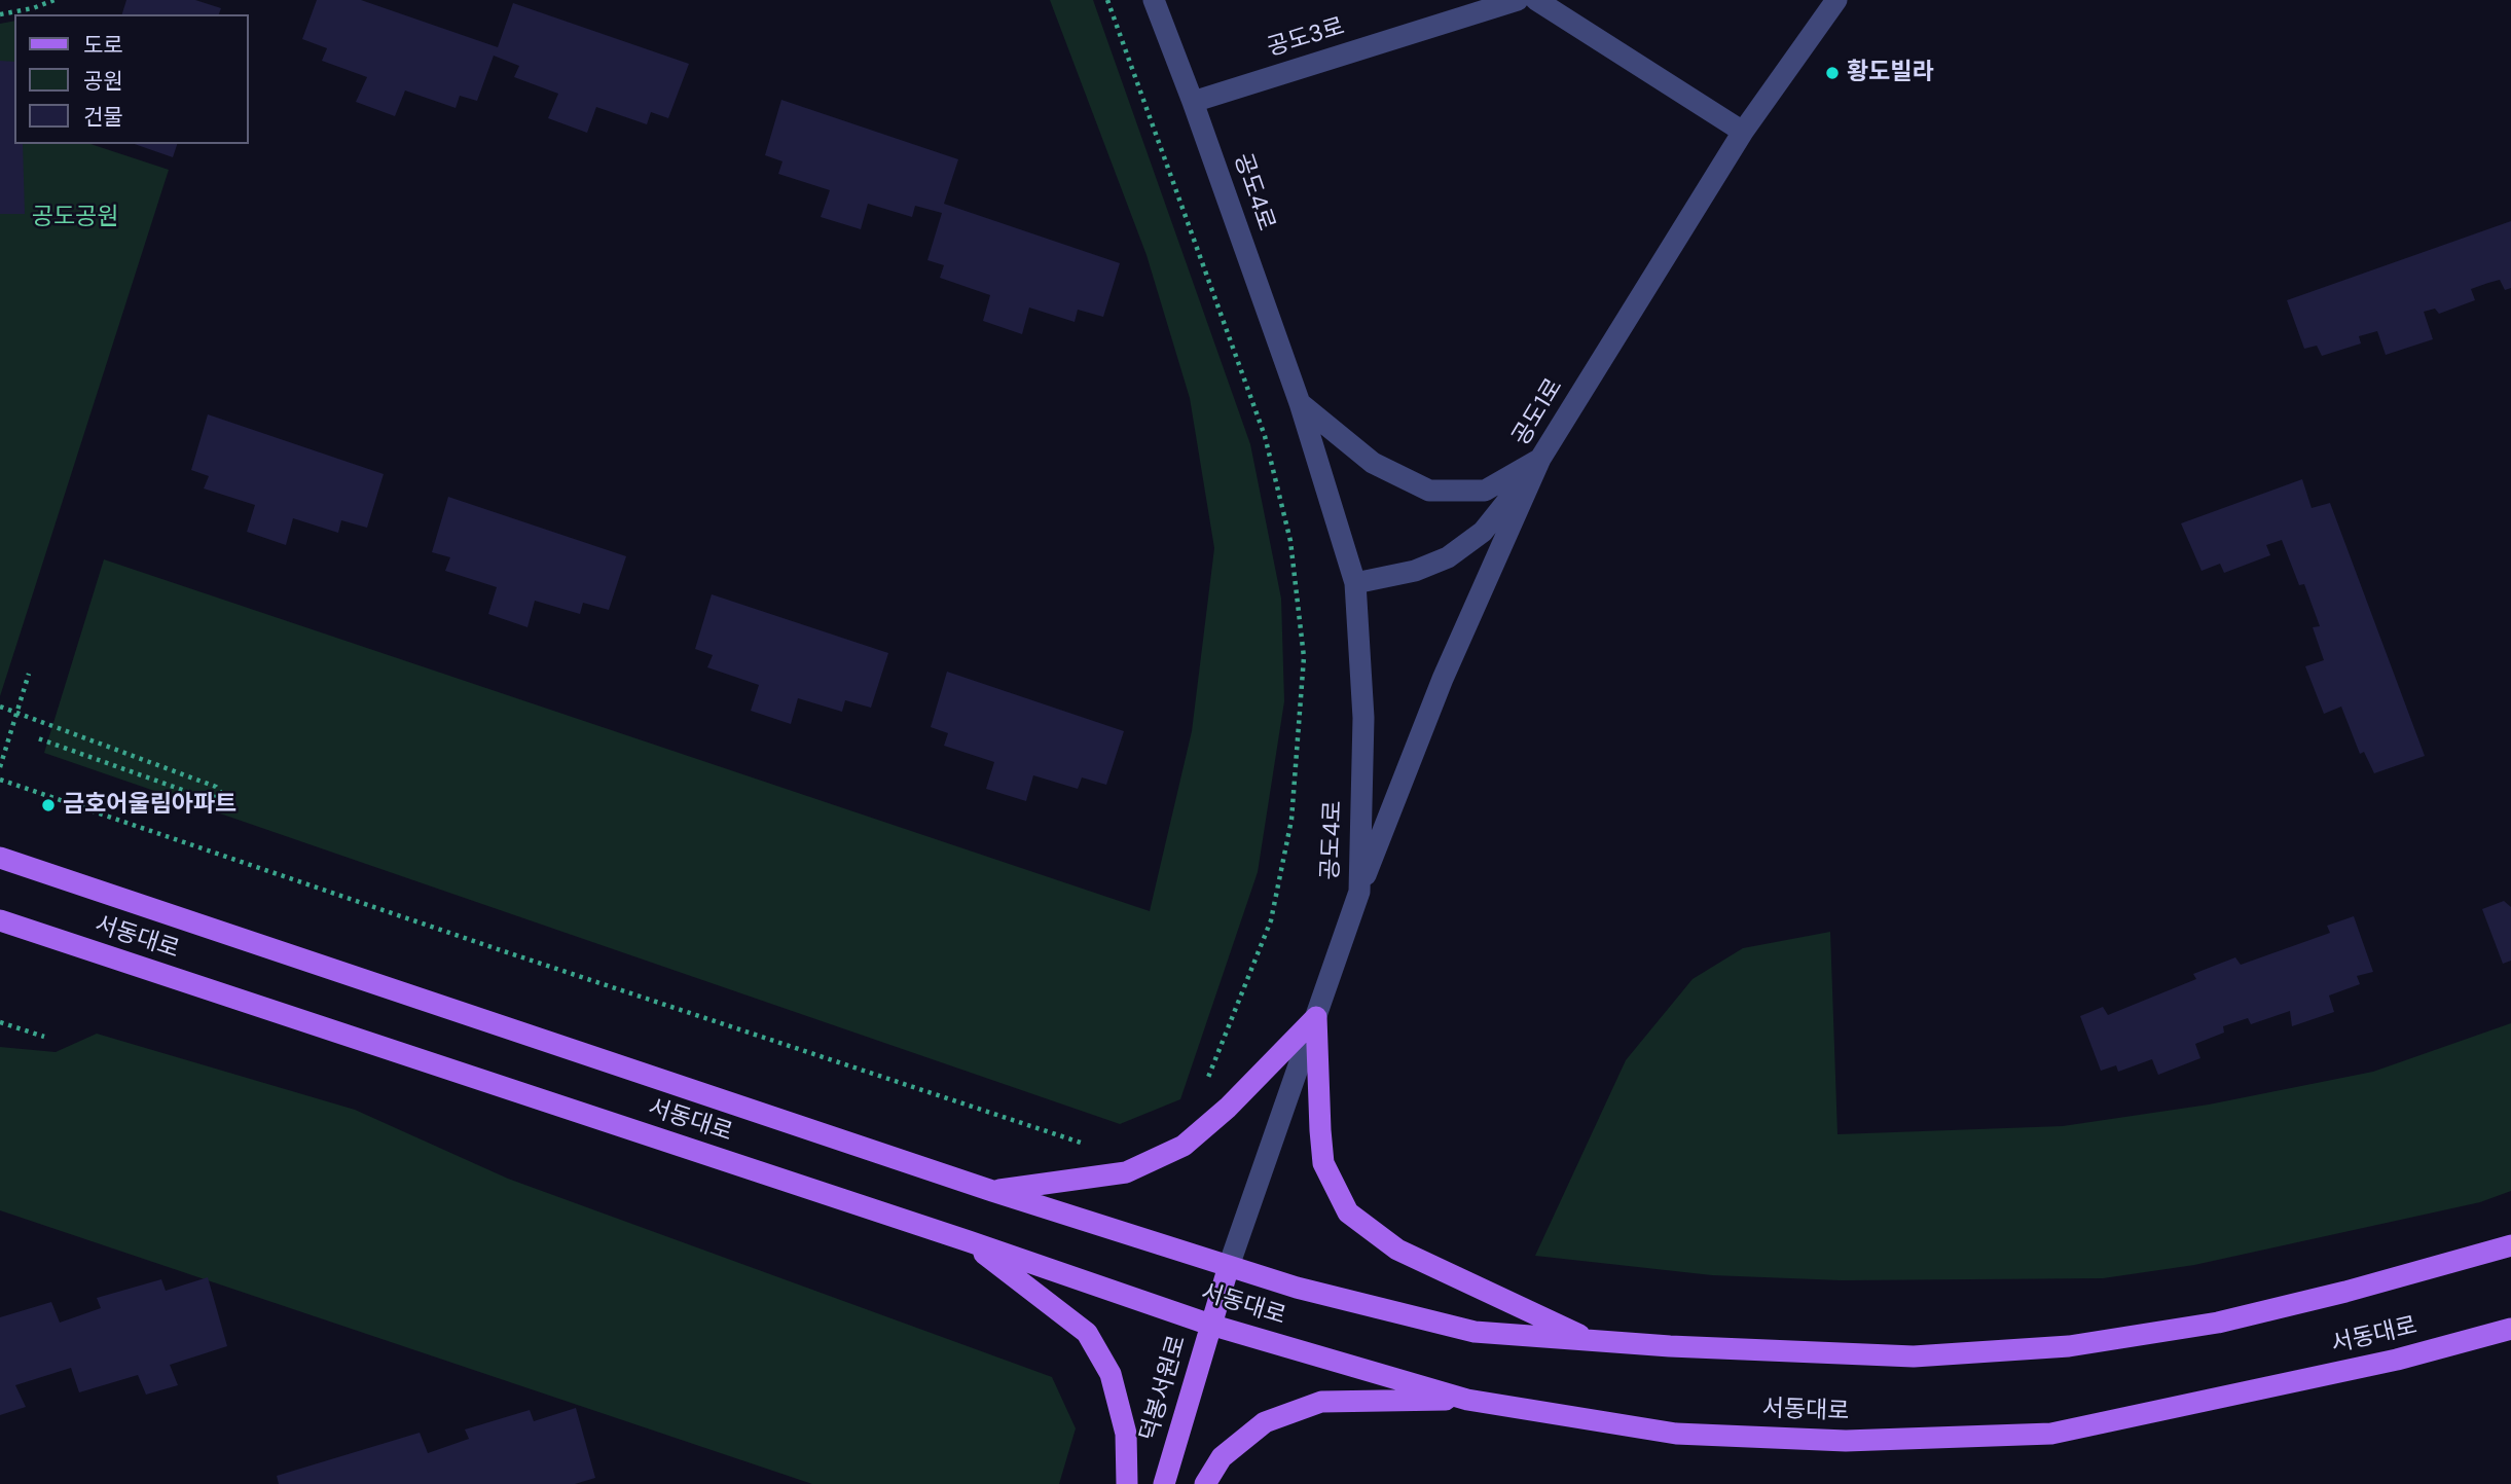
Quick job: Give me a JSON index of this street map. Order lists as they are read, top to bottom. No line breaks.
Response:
{"streets":{"main road":["서동대로","덕봉서원로"],"street":["공도3로","공도4로","공도1로"]},"crossings":[["공도3로","공도4로"],["공도4로","공도1로"],["공도4로","서동대로"],["공도4로","덕봉서원로"],["서동대로","덕봉서원로"]],"parks":["공도공원"],"places":["황도빌라","금호어울림아파트"],"legend":["도로","공원","건물"]}
